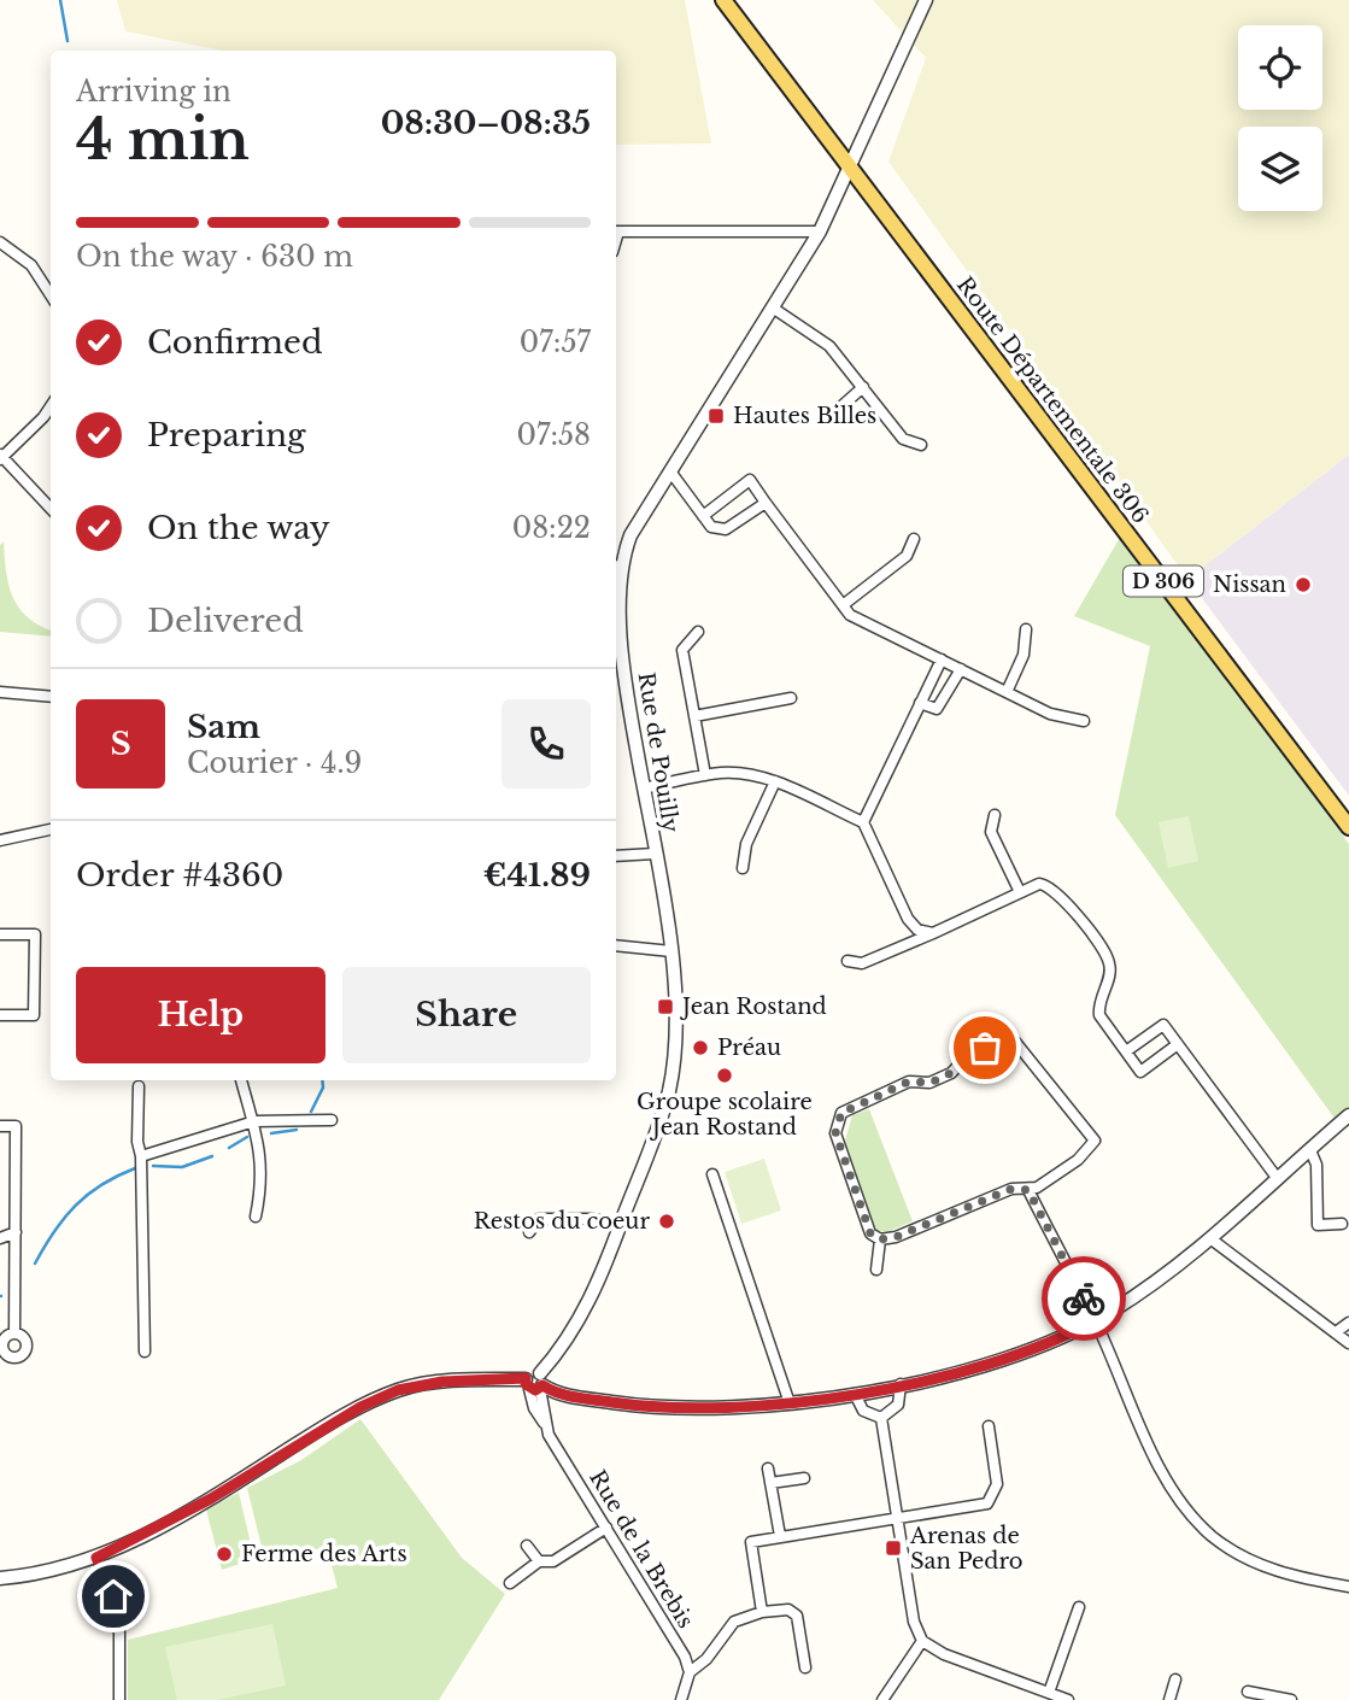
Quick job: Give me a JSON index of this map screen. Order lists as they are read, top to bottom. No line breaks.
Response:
{"streets":{"main road":["Route Départementale 306","D 306"],"street":["Rue de Pouilly","Rue de la Brebis"]},"crossings":[["Route Départementale 306","Rue de Pouilly"],["Rue de Pouilly","Rue de la Brebis"]],"places":{"transit":["Hautes Billes","Jean Rostand","Arenas de San Pedro"],"other":["Nissan","Préau","Groupe scolaire Jean Rostand","Restos du coeur","Ferme des Arts"]},"page":{"heading":["4 min","Arriving in","08:30–08:35"],"panel":["Sam","Courier · 4.9","Order #4360","€41.89"],"bar":"On the way · 630 m","list":[["Confirmed","07:57"],["Preparing","07:58"],["On the way","08:22"],"Delivered"],"round":"S","buttons":["Help","Share"]}}
